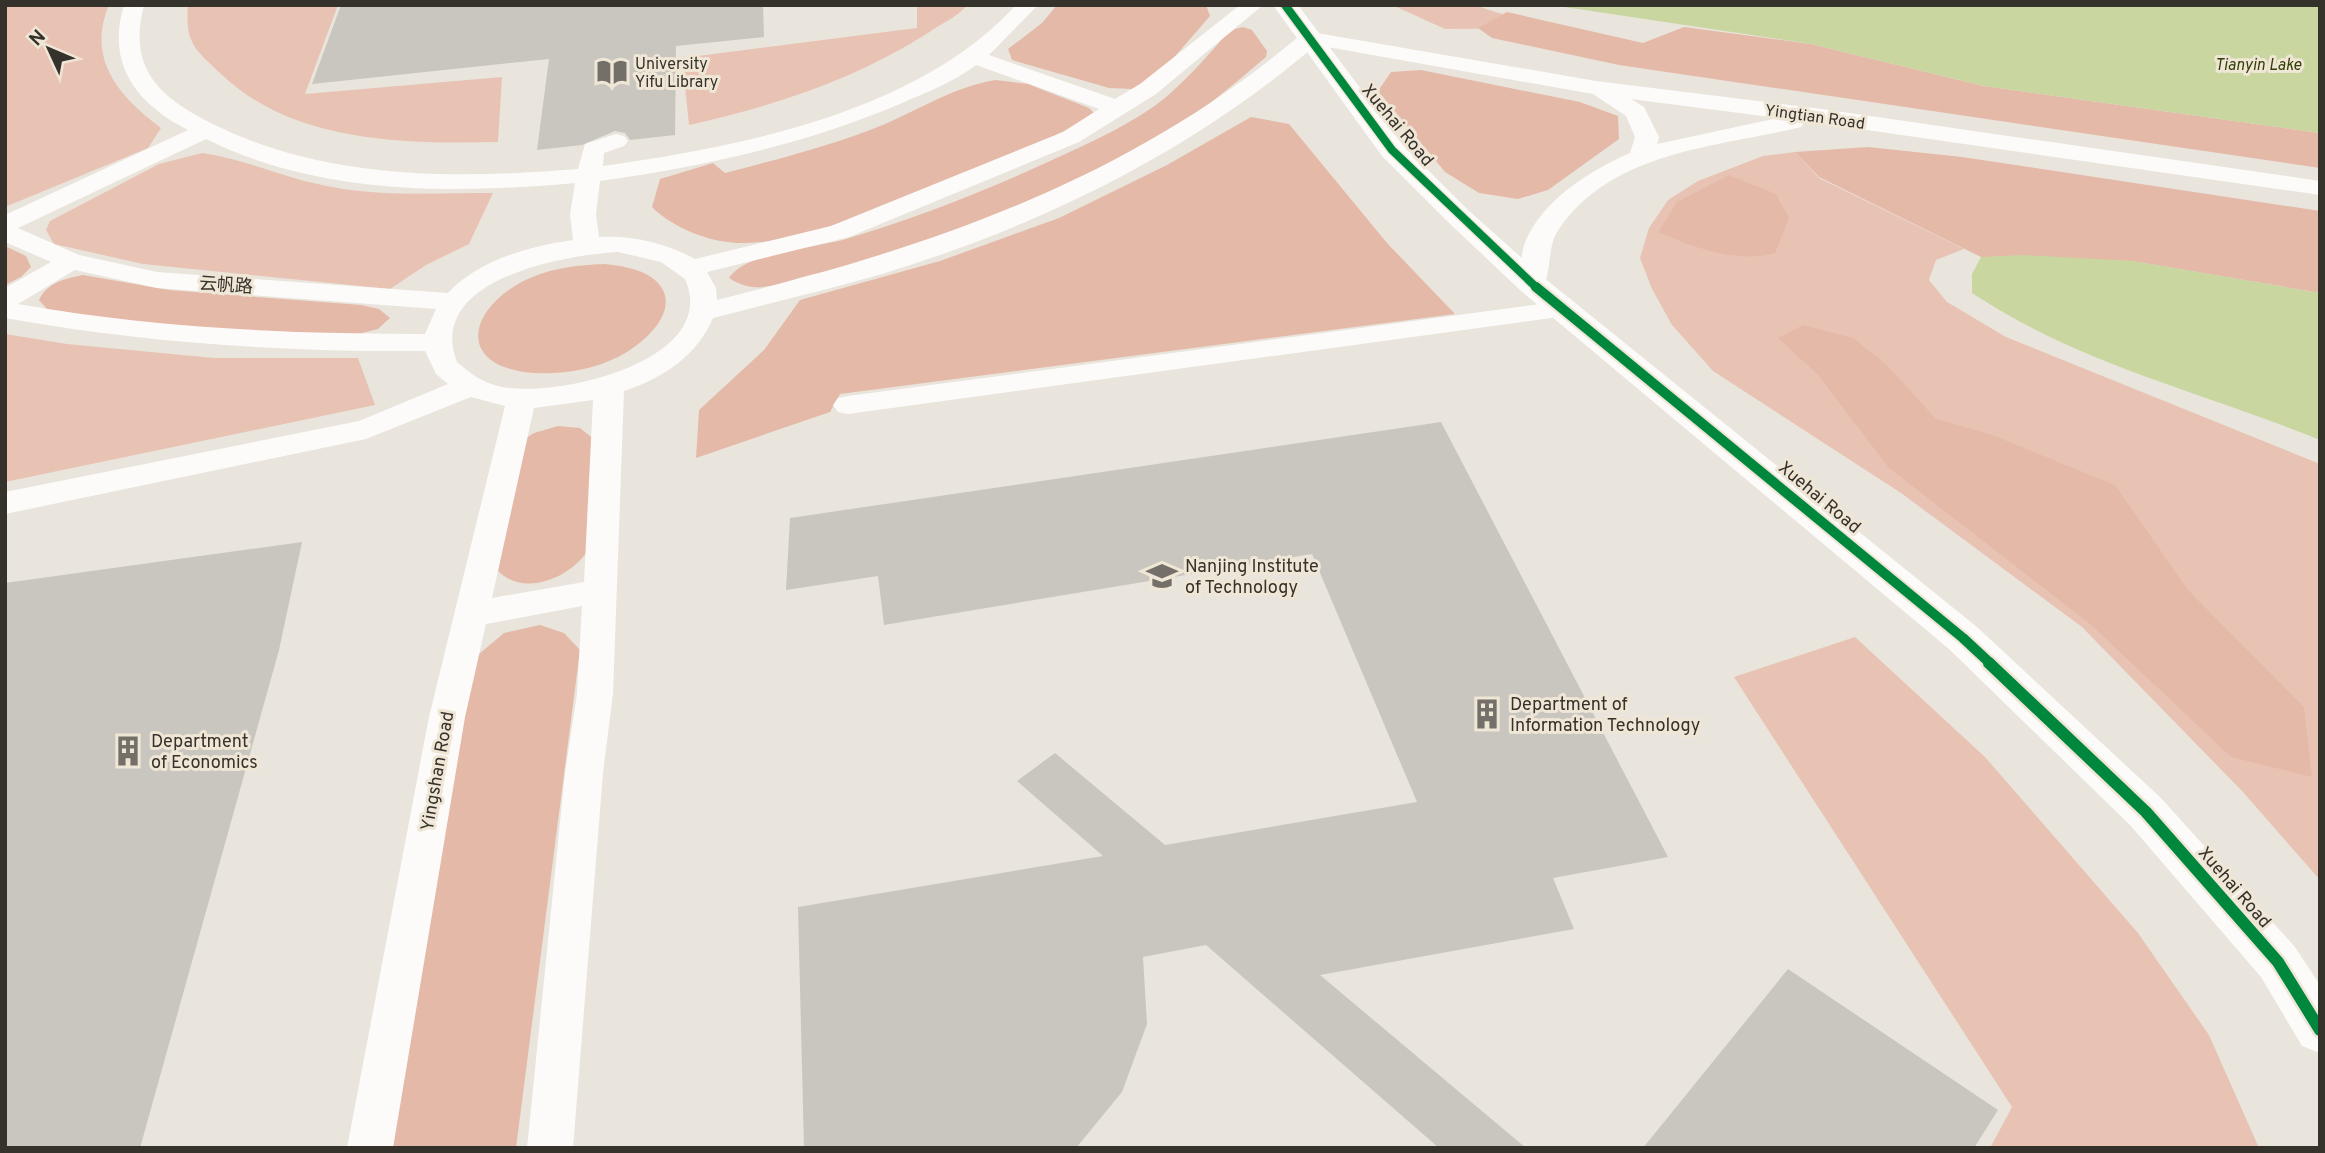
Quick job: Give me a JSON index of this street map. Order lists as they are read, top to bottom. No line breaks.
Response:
{"streets":{"street":["Xuehai Road"],"lane":["Yingtian Road","云帆路","Yingshan Road"]},"crossings":[["Yingtian Road","Xuehai Road"]],"water":["Tianyin Lake"],"places":{"library":["University Yifu Library"],"school or university":["Nanjing Institute of Technology"],"building":["Department of Information Technology","Department of Economics"]},"north":"top left"}
